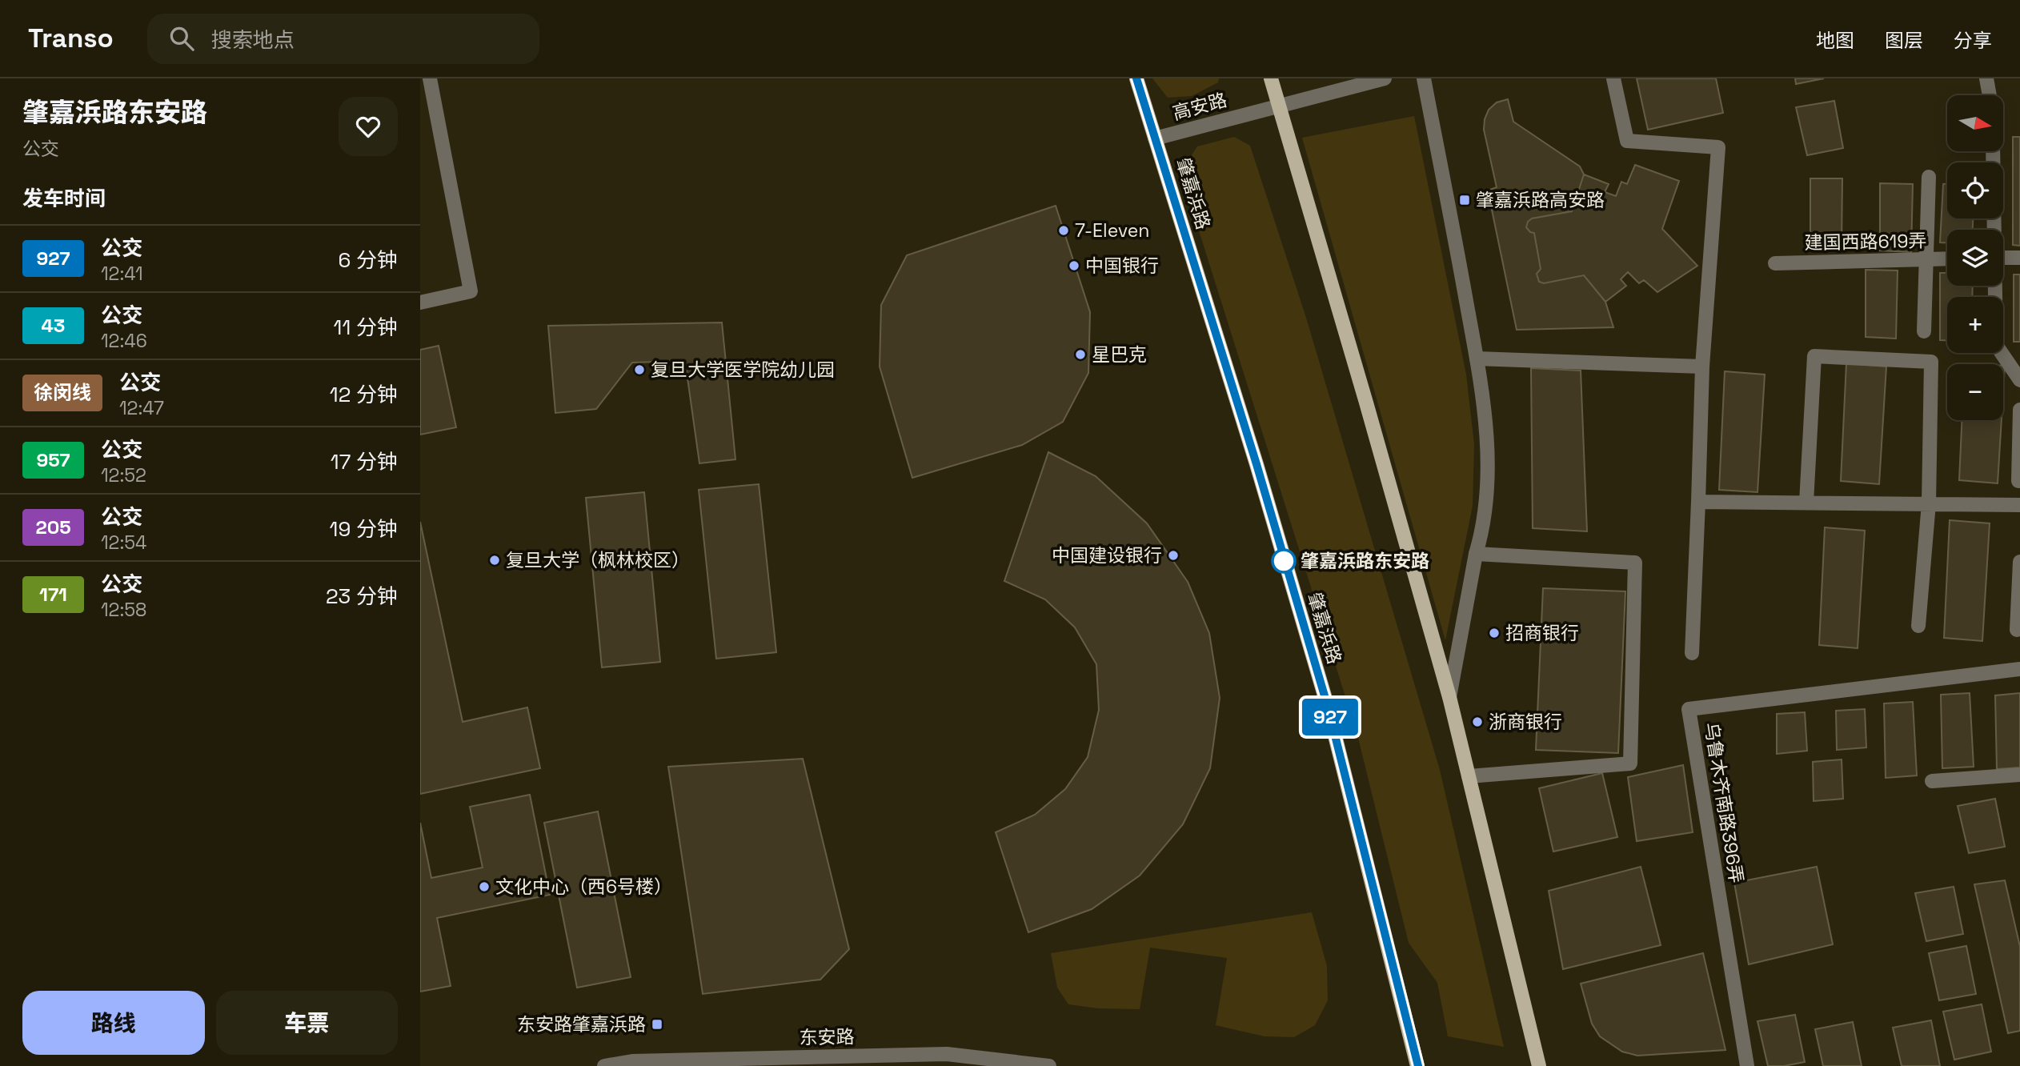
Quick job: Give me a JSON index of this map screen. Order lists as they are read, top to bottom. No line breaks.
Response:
{"streets":{"main road":["肇嘉浜路"],"street":["高安路","建国西路619弄","乌鲁木齐南路396弄","东安路"]},"crossings":[["高安路","肇嘉浜路"]],"places":{"transit":["肇嘉浜路高安路","东安路肇嘉浜路"],"other":["7-Eleven","中国银行","星巴克","复旦大学医学院幼儿园","中国建设银行","复旦大学（枫林校区）","肇嘉浜路东安路","招商银行","浙商银行","文化中心（西6号楼）"]},"lines":["bus line 927"],"north":"right","page":{"header":"Transo","search":"搜索地点","nav":["地图","图层","分享"],"heading":[["肇嘉浜路东安路","公交"],"发车时间"],"on_map":"927","map_buttons":["+","−"],"list":[{"mark":"927","name":"公交","note":"12:41","value":"6 分钟"},{"mark":"43","name":"公交","note":"12:46","value":"11 分钟"},{"mark":"徐闵线","name":"公交","note":"12:47","value":"12 分钟"},{"mark":"957","name":"公交","note":"12:52","value":"17 分钟"},{"mark":"205","name":"公交","note":"12:54","value":"19 分钟"},{"mark":"171","name":"公交","note":"12:58","value":"23 分钟"}],"buttons":["路线","车票"]}}
